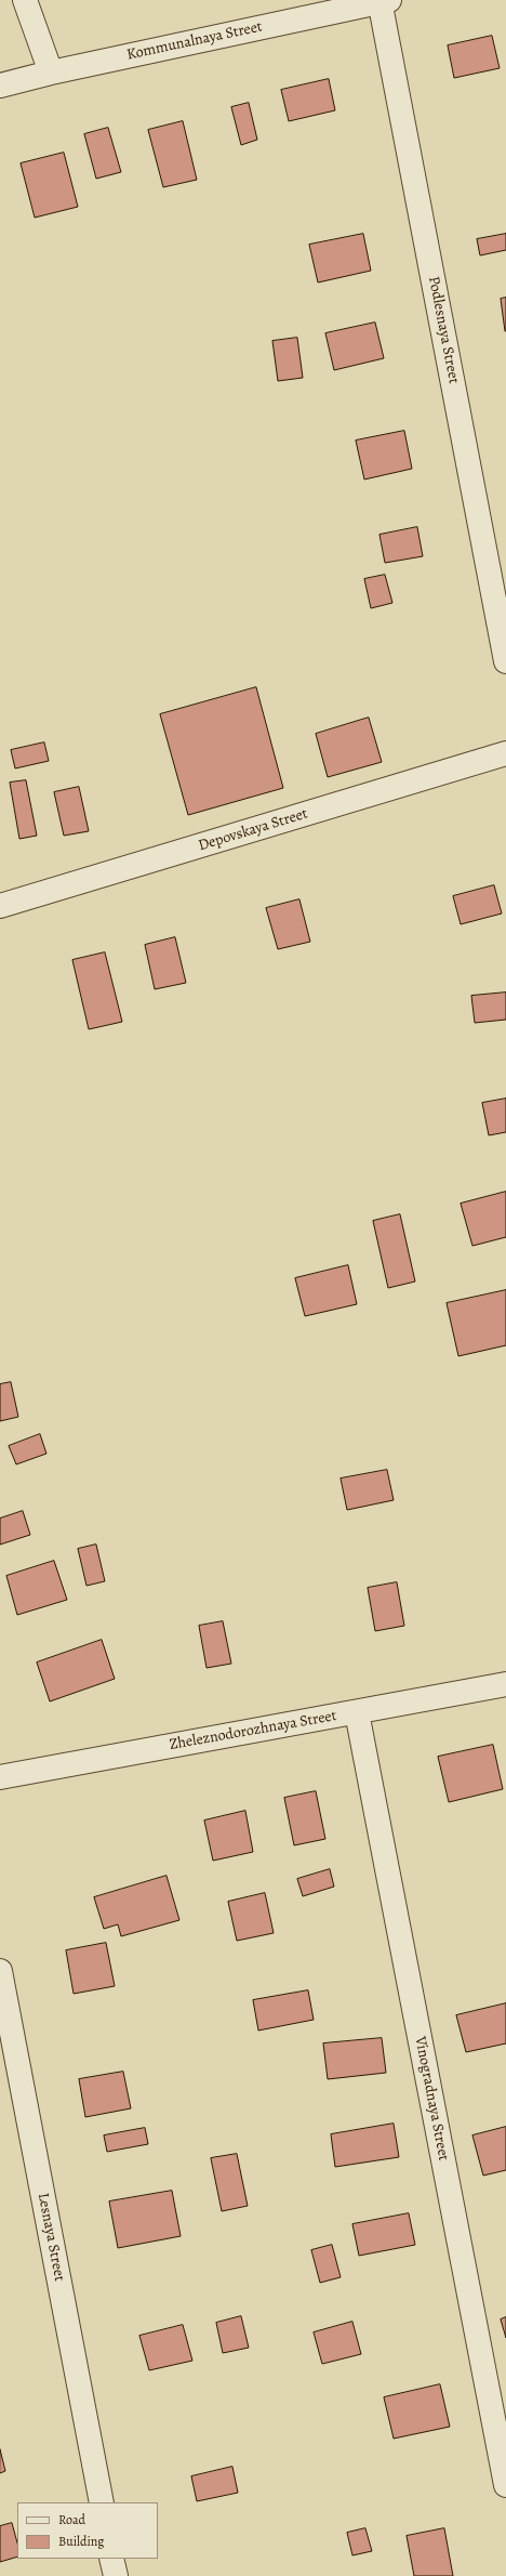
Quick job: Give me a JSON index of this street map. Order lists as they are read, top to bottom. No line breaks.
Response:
{"streets":{"street":["Kommunalnaya Street","Podlesnaya Street","Depovskaya Street","Zheleznodorozhnaya Street","Vinogradnaya Street","Lesnaya Street"]},"crossings":[["Kommunalnaya Street","Podlesnaya Street"],["Zheleznodorozhnaya Street","Vinogradnaya Street"]],"legend":["Road","Building"]}
